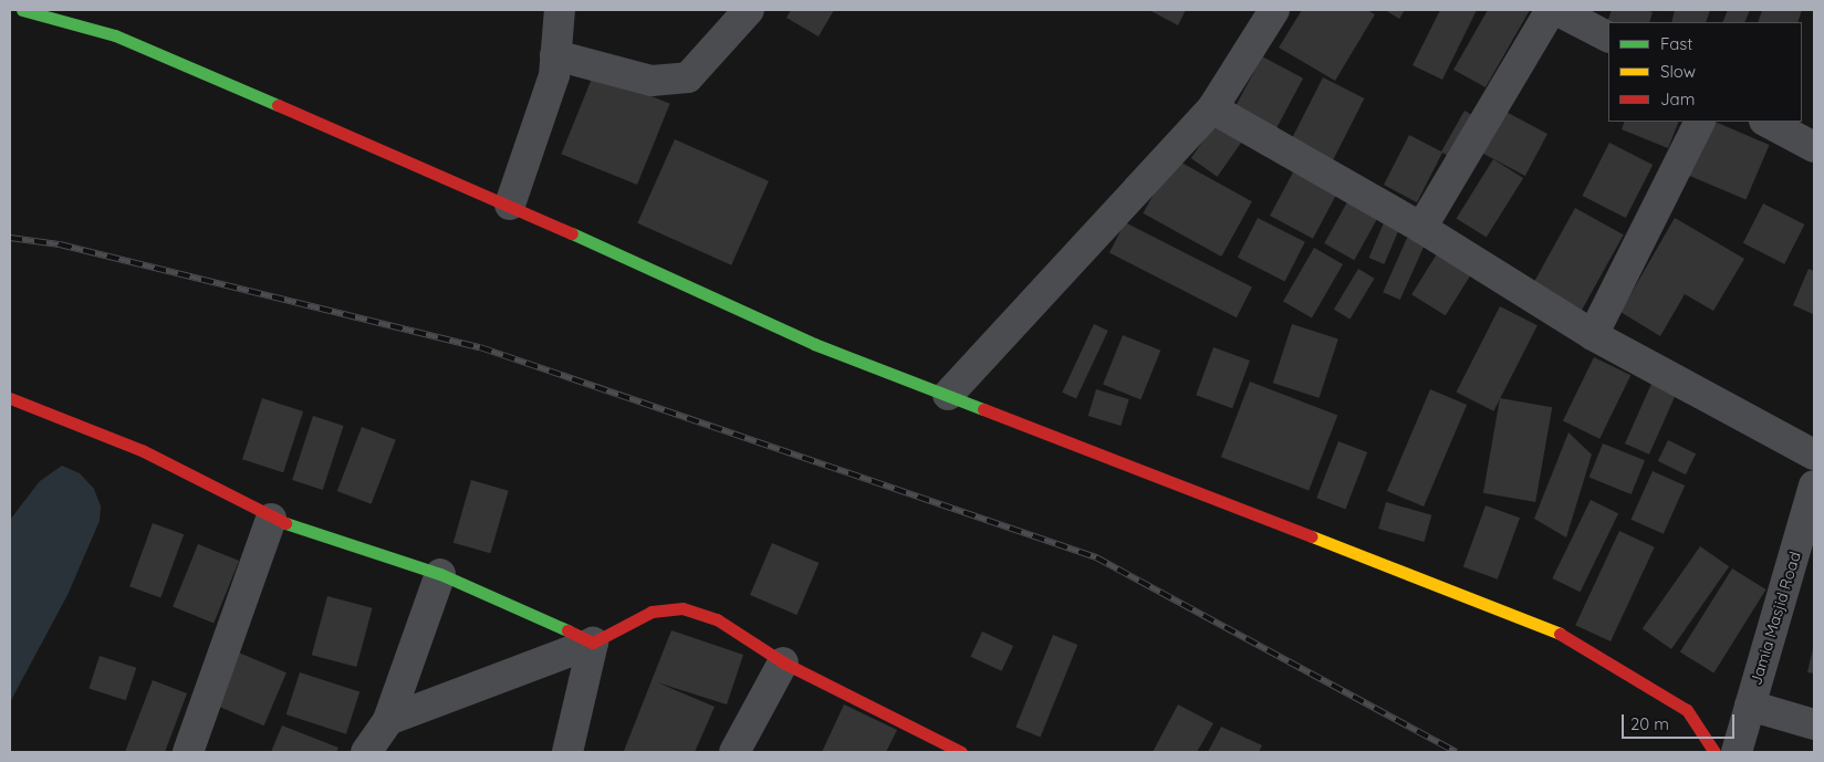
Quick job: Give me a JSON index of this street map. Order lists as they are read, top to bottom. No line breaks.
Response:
{"streets":{"street":["Jamia Masjid Road"]},"legend":["Fast","Slow","Jam"],"scale_bar":"20 m"}
